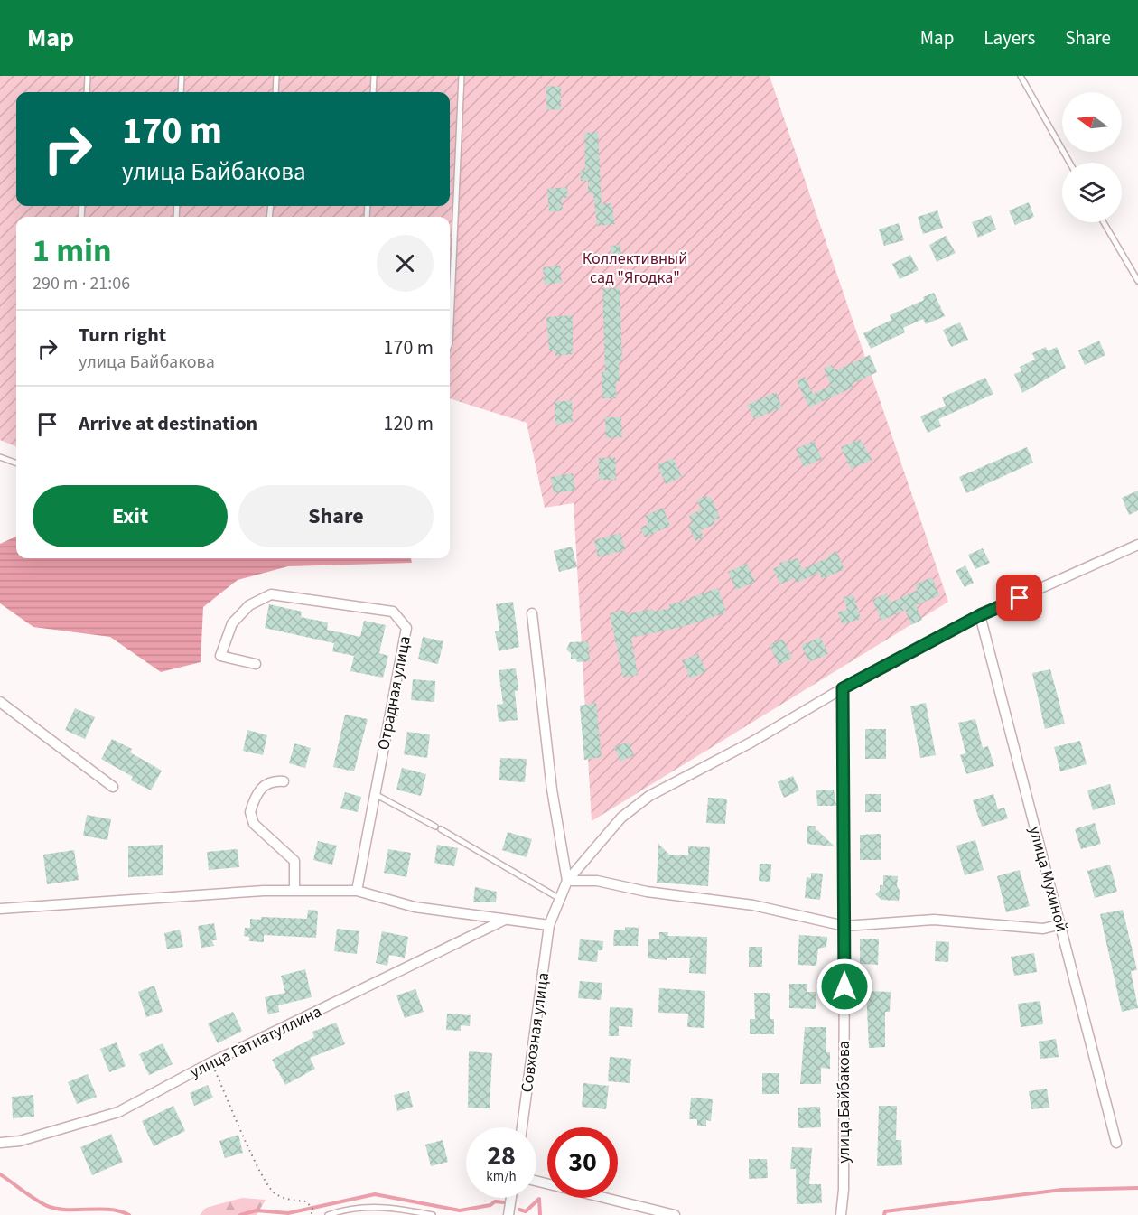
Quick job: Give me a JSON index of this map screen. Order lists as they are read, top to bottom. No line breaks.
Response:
{"streets":{"street":["Отрадная улица","улица Мухиной","Совхозная улица","улица Гатиатуллина","улица Байбакова"]},"parks":["Коллективный сад \"Ягодка\""],"north":"left","page":{"header":"Map","nav":["Map","Layers","Share"],"turn":["170 m","улица Байбакова"],"heading":["1 min","290 m · 21:06"],"list":[{"name":"Turn right","note":"улица Байбакова","value":"170 m"},{"name":"Arrive at destination","value":"120 m"}],"buttons":["Exit","Share"],"speed":"28 km/h","limit":"30"}}
